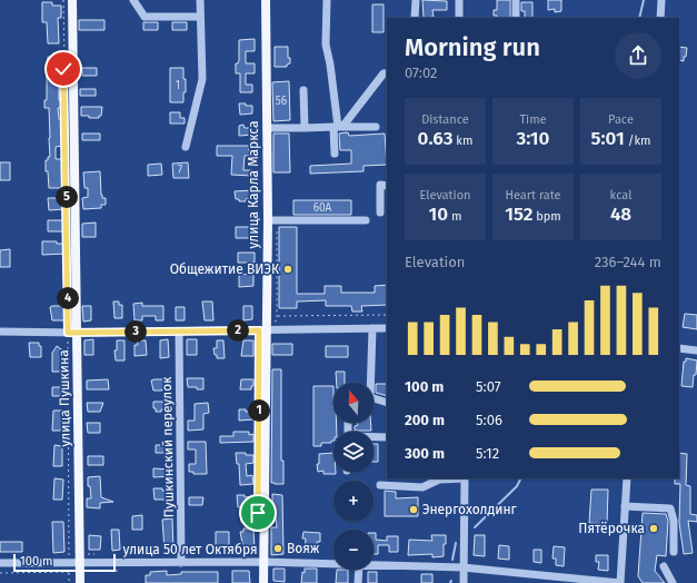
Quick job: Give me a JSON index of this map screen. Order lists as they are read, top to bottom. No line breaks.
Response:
{"streets":{"main road":["улица Карла Маркса","улица Пушкина"],"street":["Пушкинский переулок","улица 50 лет Октября"]},"crossings":[["улица Карла Маркса","улица 50 лет Октября"],["улица Пушкина","улица 50 лет Октября"],["Пушкинский переулок","улица 50 лет Октября"]],"places":["Общежитие ВИЭК","Энергохолдинг","Пятёрочка","Вояж"],"house_numbers":["1","56","7","60А"],"scale_bar":"100 m","north":"top","page":{"heading":["Morning run","07:02"],"stats":[["Distance","0.63 km"],["Time","3:10"],["Pace","5:01 /km"],["Elevation","10 m"],["Heart rate","152 bpm"],["kcal","48"]],"pins":["5","4","2","3","1"],"chart":["Elevation","236–244 m"],"list":[{"name":"100 m","note":"5:07"},{"name":"200 m","note":"5:06"},{"name":"300 m","note":"5:12"}],"map_buttons":["+","−"],"scale":"100 m"}}
